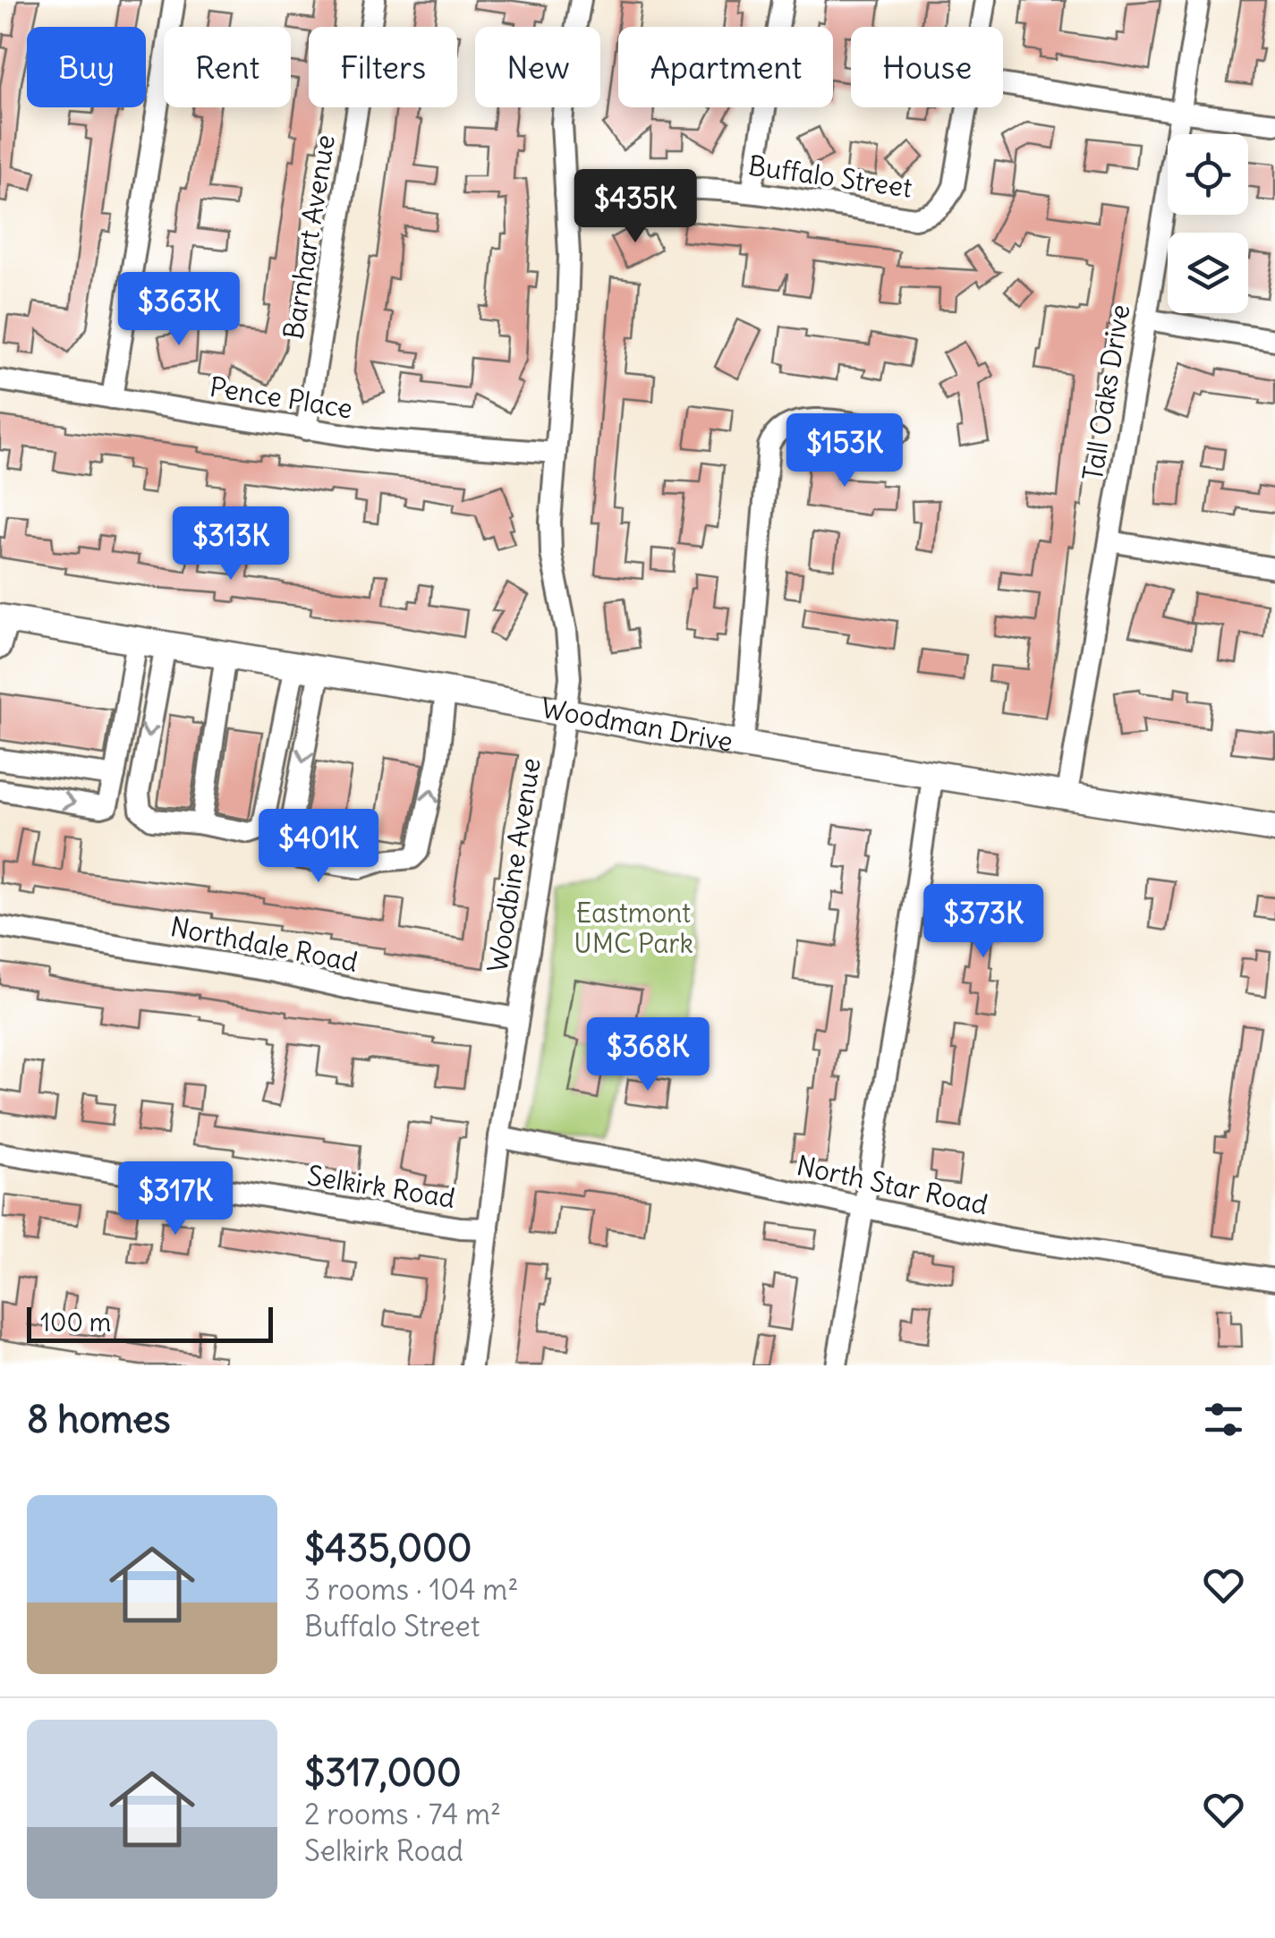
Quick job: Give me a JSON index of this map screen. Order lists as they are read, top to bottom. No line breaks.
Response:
{"streets":{"main road":["Woodman Drive"],"street":["Buffalo Street","Barnhart Avenue","Tall Oaks Drive","Pence Place","Woodbine Avenue","Northdale Road","North Star Road","Selkirk Road"]},"crossings":[["Buffalo Street","Woodbine Avenue"],["Barnhart Avenue","Pence Place"],["Tall Oaks Drive","Woodman Drive"],["Pence Place","Woodbine Avenue"],["Woodman Drive","Woodbine Avenue"],["Woodbine Avenue","Northdale Road"],["Woodbine Avenue","North Star Road"],["Woodbine Avenue","Selkirk Road"]],"parks":["Eastmont UMC Park"],"scale_bar":"100 m","page":{"chip":["Buy","Rent","Filters","New","Apartment","House"],"price":["$435K","$363K","$153K","$313K","$401K","$373K","$368K","$317K"],"scale":"100 m","heading":"8 homes","list":[{"name":"$435,000","note":"3 rooms · 104 m² · Buffalo Street"},{"name":"$317,000","note":"2 rooms · 74 m² · Selkirk Road"}]}}
